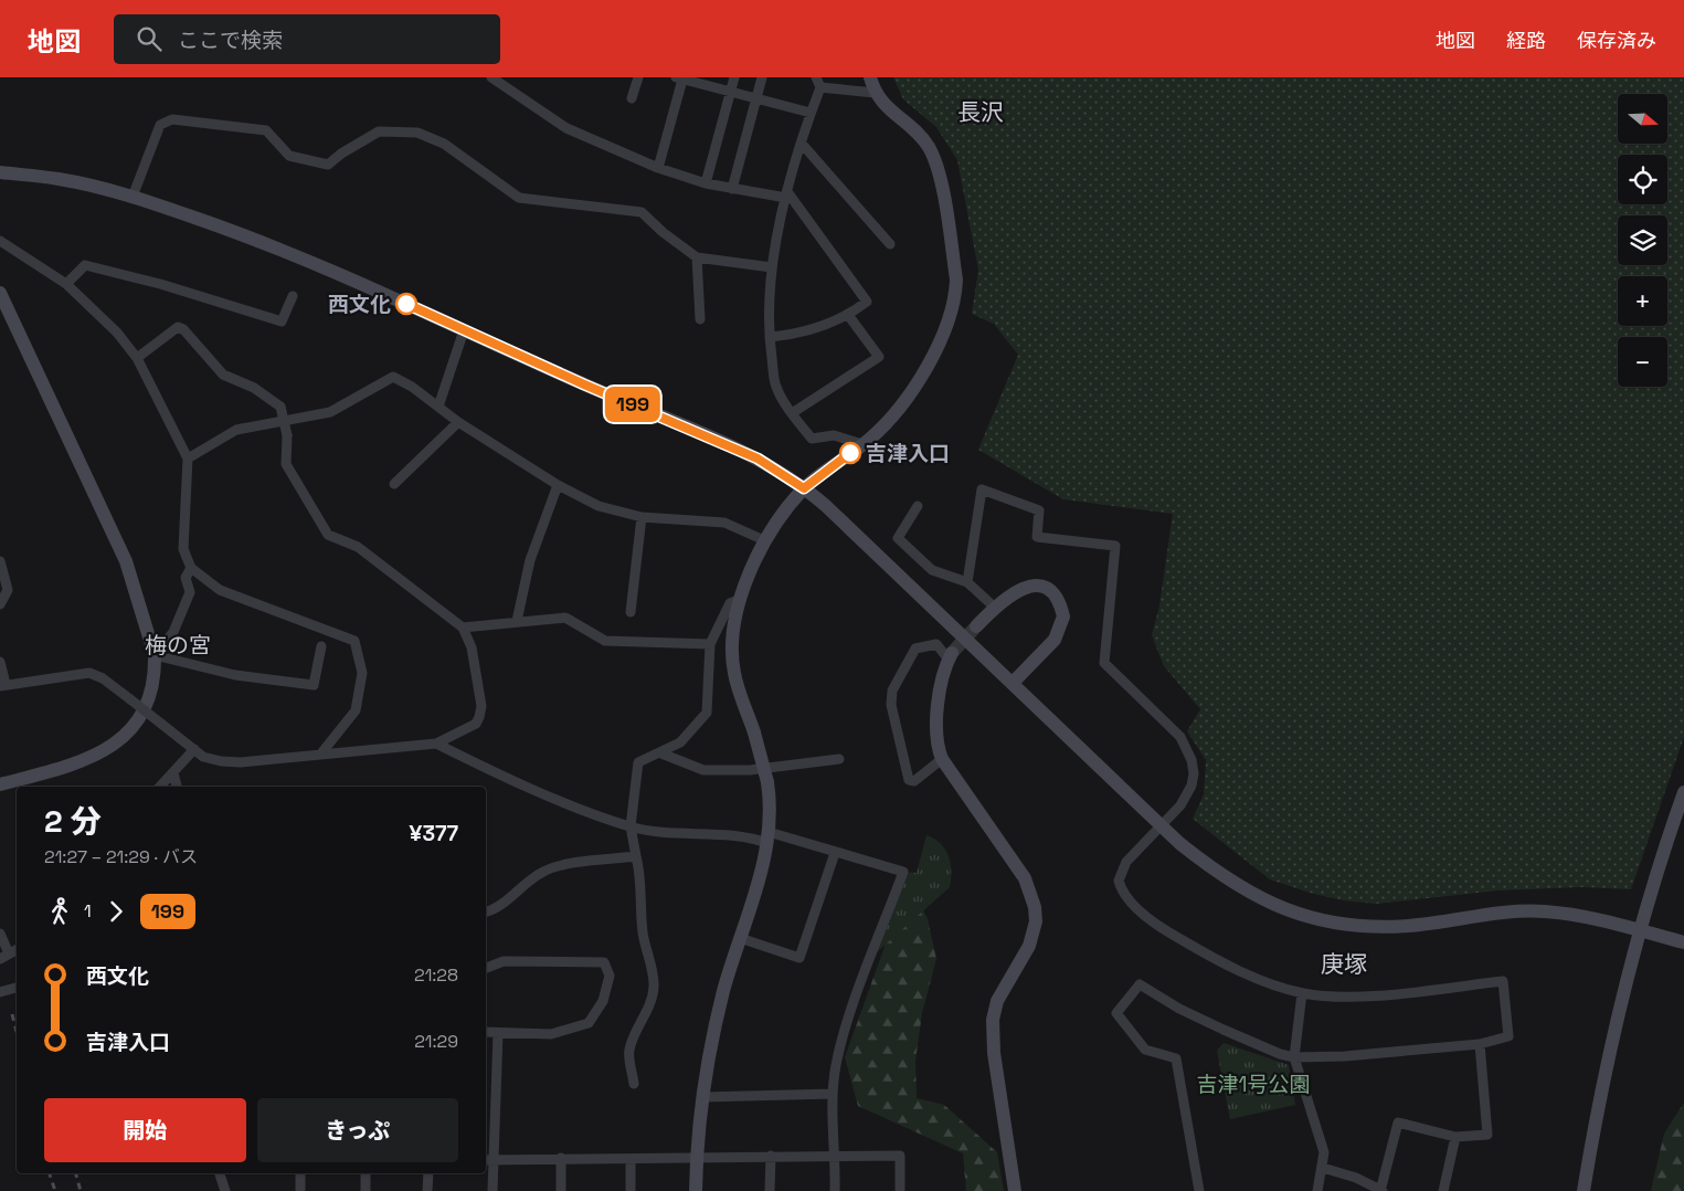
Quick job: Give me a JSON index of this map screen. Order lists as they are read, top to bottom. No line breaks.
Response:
{"districts":["長沢","梅の宮","庚塚"],"parks":["吉津1号公園"],"places":["西文化","吉津入口"],"lines":["bus line 199"],"north":"right","page":{"header":"地図","search":"ここで検索","nav":["地図","経路","保存済み"],"on_map":"199","map_buttons":["+","−"],"heading":["2 分","21:27 – 21:29 · バス","¥377"],"legs":["1","199"],"list":[{"name":"西文化","value":"21:28"},{"name":"吉津入口","value":"21:29"}],"buttons":["開始","きっぷ"]}}
